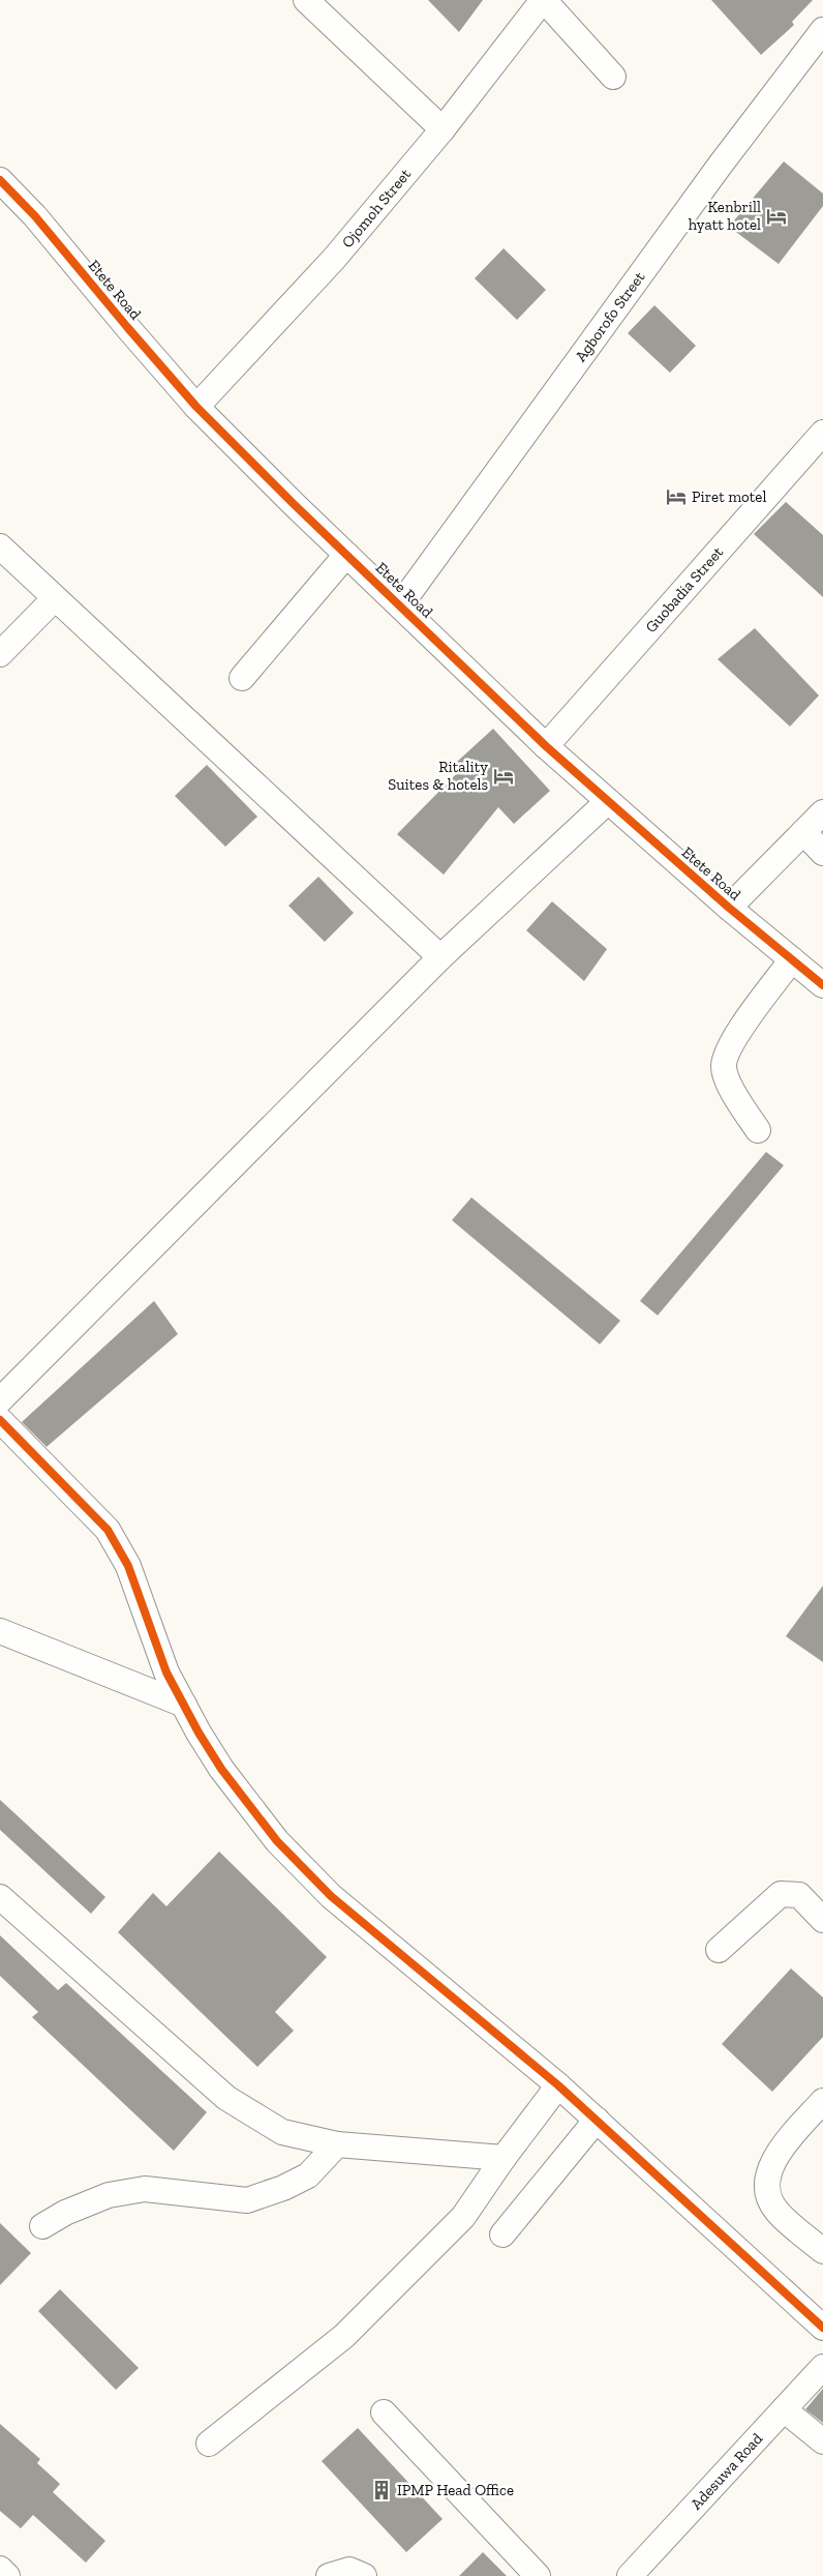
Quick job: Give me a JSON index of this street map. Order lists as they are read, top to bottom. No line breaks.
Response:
{"streets":{"street":["Ojomoh Street","Etete Road","Agborofo Street","Guobadia Street","Adesuwa Road"]},"crossings":[["Ojomoh Street","Etete Road"],["Etete Road","Agborofo Street"],["Etete Road","Guobadia Street"]],"places":{"hotel":["Kenbrill hyatt hotel","Piret motel","Ritality Suites & hotels"],"building":["IPMP Head Office"]}}
